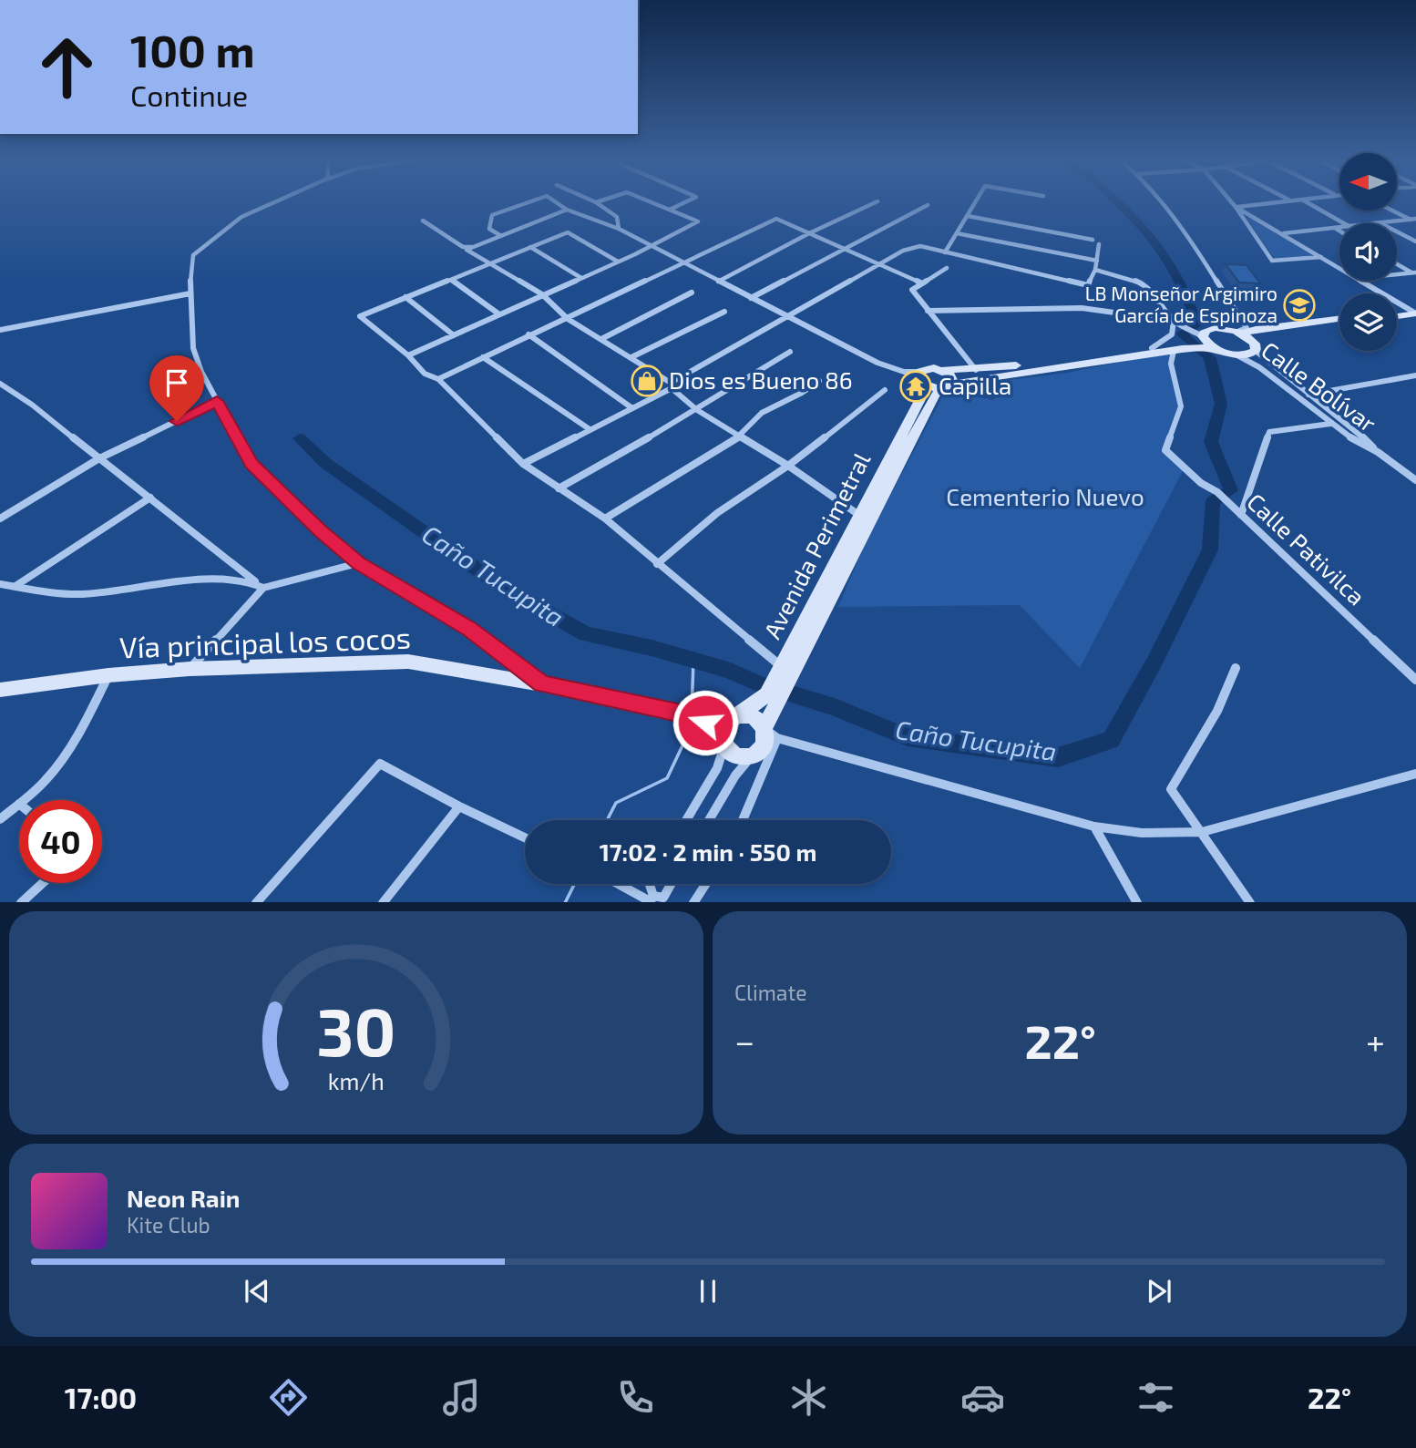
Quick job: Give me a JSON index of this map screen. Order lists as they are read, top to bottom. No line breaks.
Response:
{"streets":{"street":["Calle Bolívar","Avenida Perimetral","Calle Pativilca","Vía principal los cocos"]},"water":["Caño Tucupita"],"parks":["Cementerio Nuevo"],"places":{"school or university":["LB Monseñor Argimiro García de Espinoza"],"shop":["Dios es Bueno 86"],"temple":["Capilla"]},"north":"left","page":{"turn":["100 m","Continue"],"limit":"40","trip":"17:02 · 2 min · 550 m","tile":"Climate","heat":["−","22°","+"],"song":["Neon Rain","Kite Club"],"tabs":["17:00","22°"],"gauge":["30","km/h"]}}
